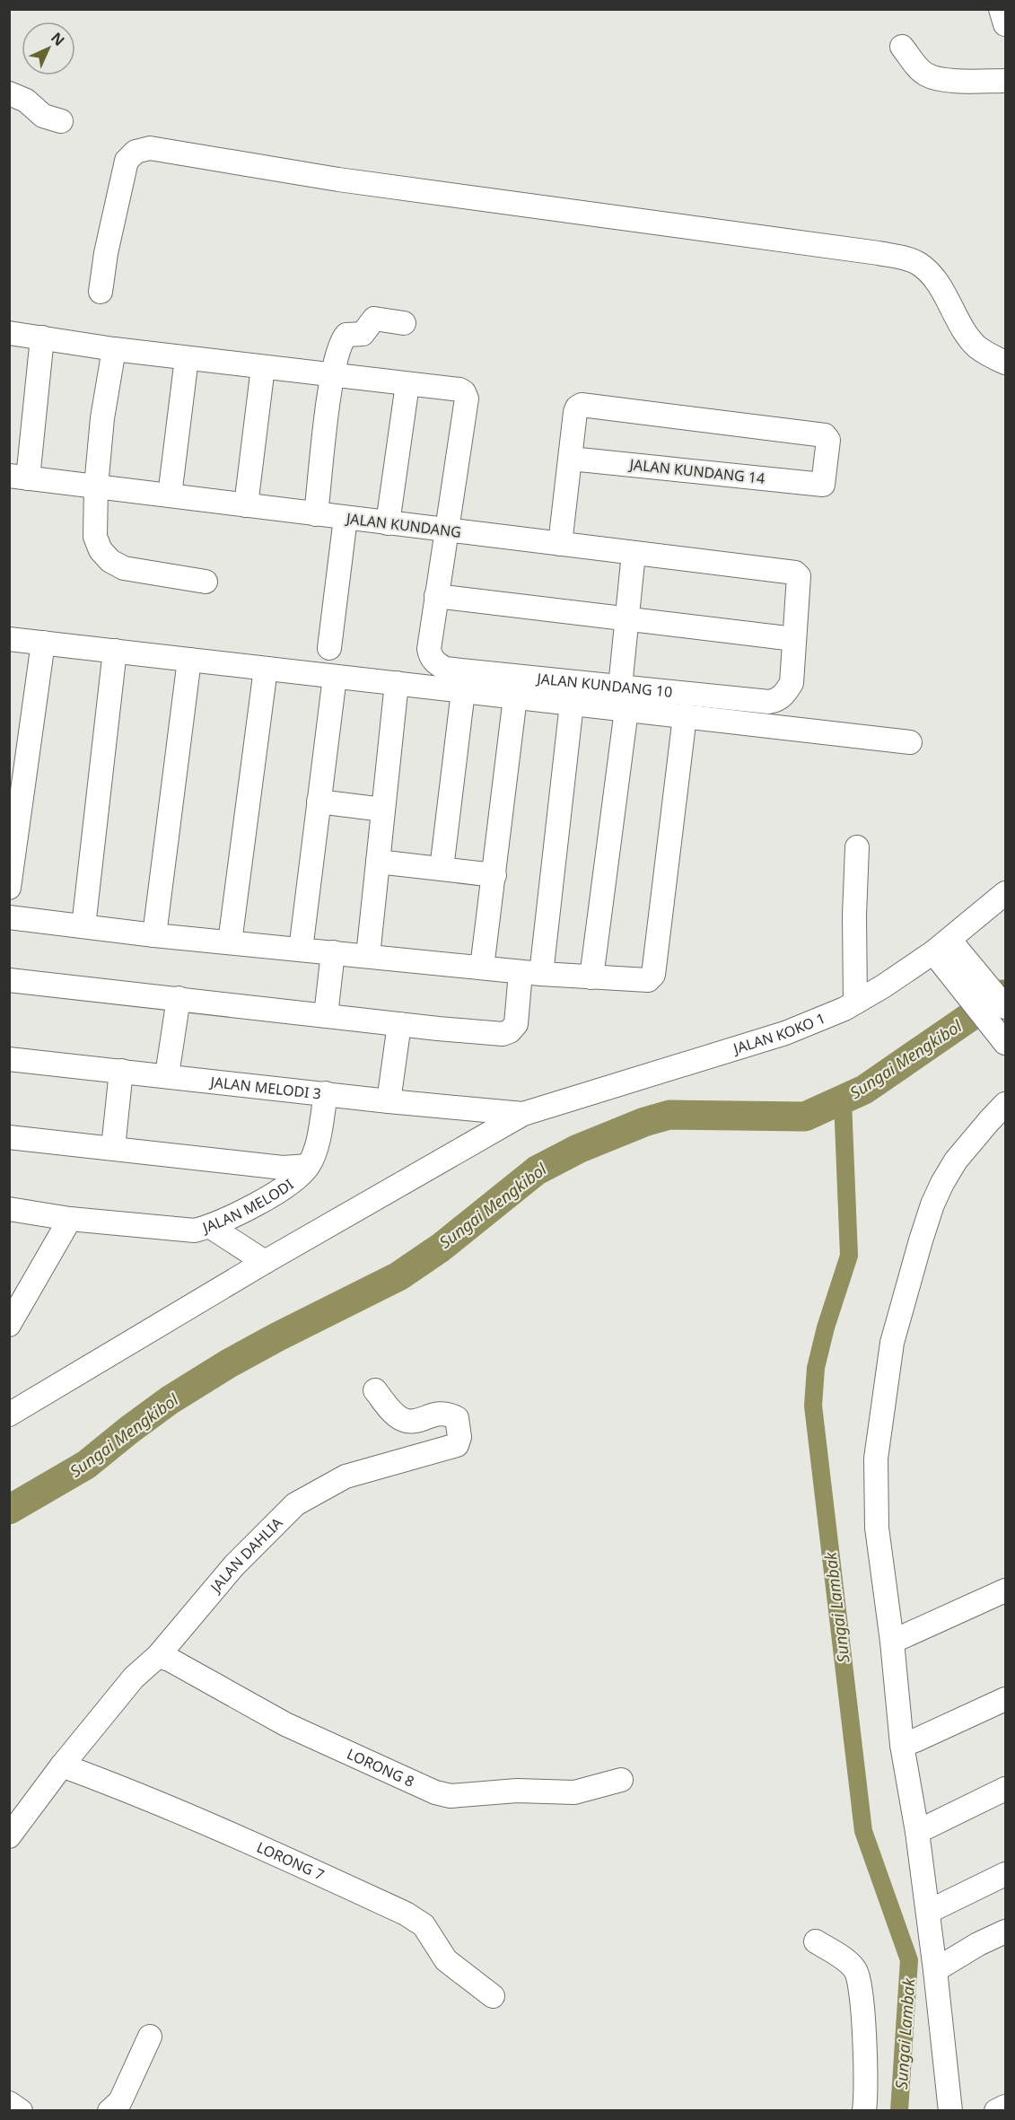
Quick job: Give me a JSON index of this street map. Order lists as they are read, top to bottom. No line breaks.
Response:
{"streets":{"street":["JALAN KUNDANG 14","JALAN KUNDANG","JALAN KUNDANG 10","JALAN KOKO 1","JALAN MELODI 3","JALAN MELODI","JALAN DAHLIA","LORONG 8","LORONG 7"]},"crossings":[["JALAN KUNDANG","JALAN KUNDANG 10"],["JALAN KOKO 1","JALAN MELODI 3"],["JALAN MELODI 3","JALAN MELODI"],["JALAN DAHLIA","LORONG 8"],["JALAN DAHLIA","LORONG 7"]],"water":["Sungai Mengkibol","Sungai Lambak"],"north":"top right"}
